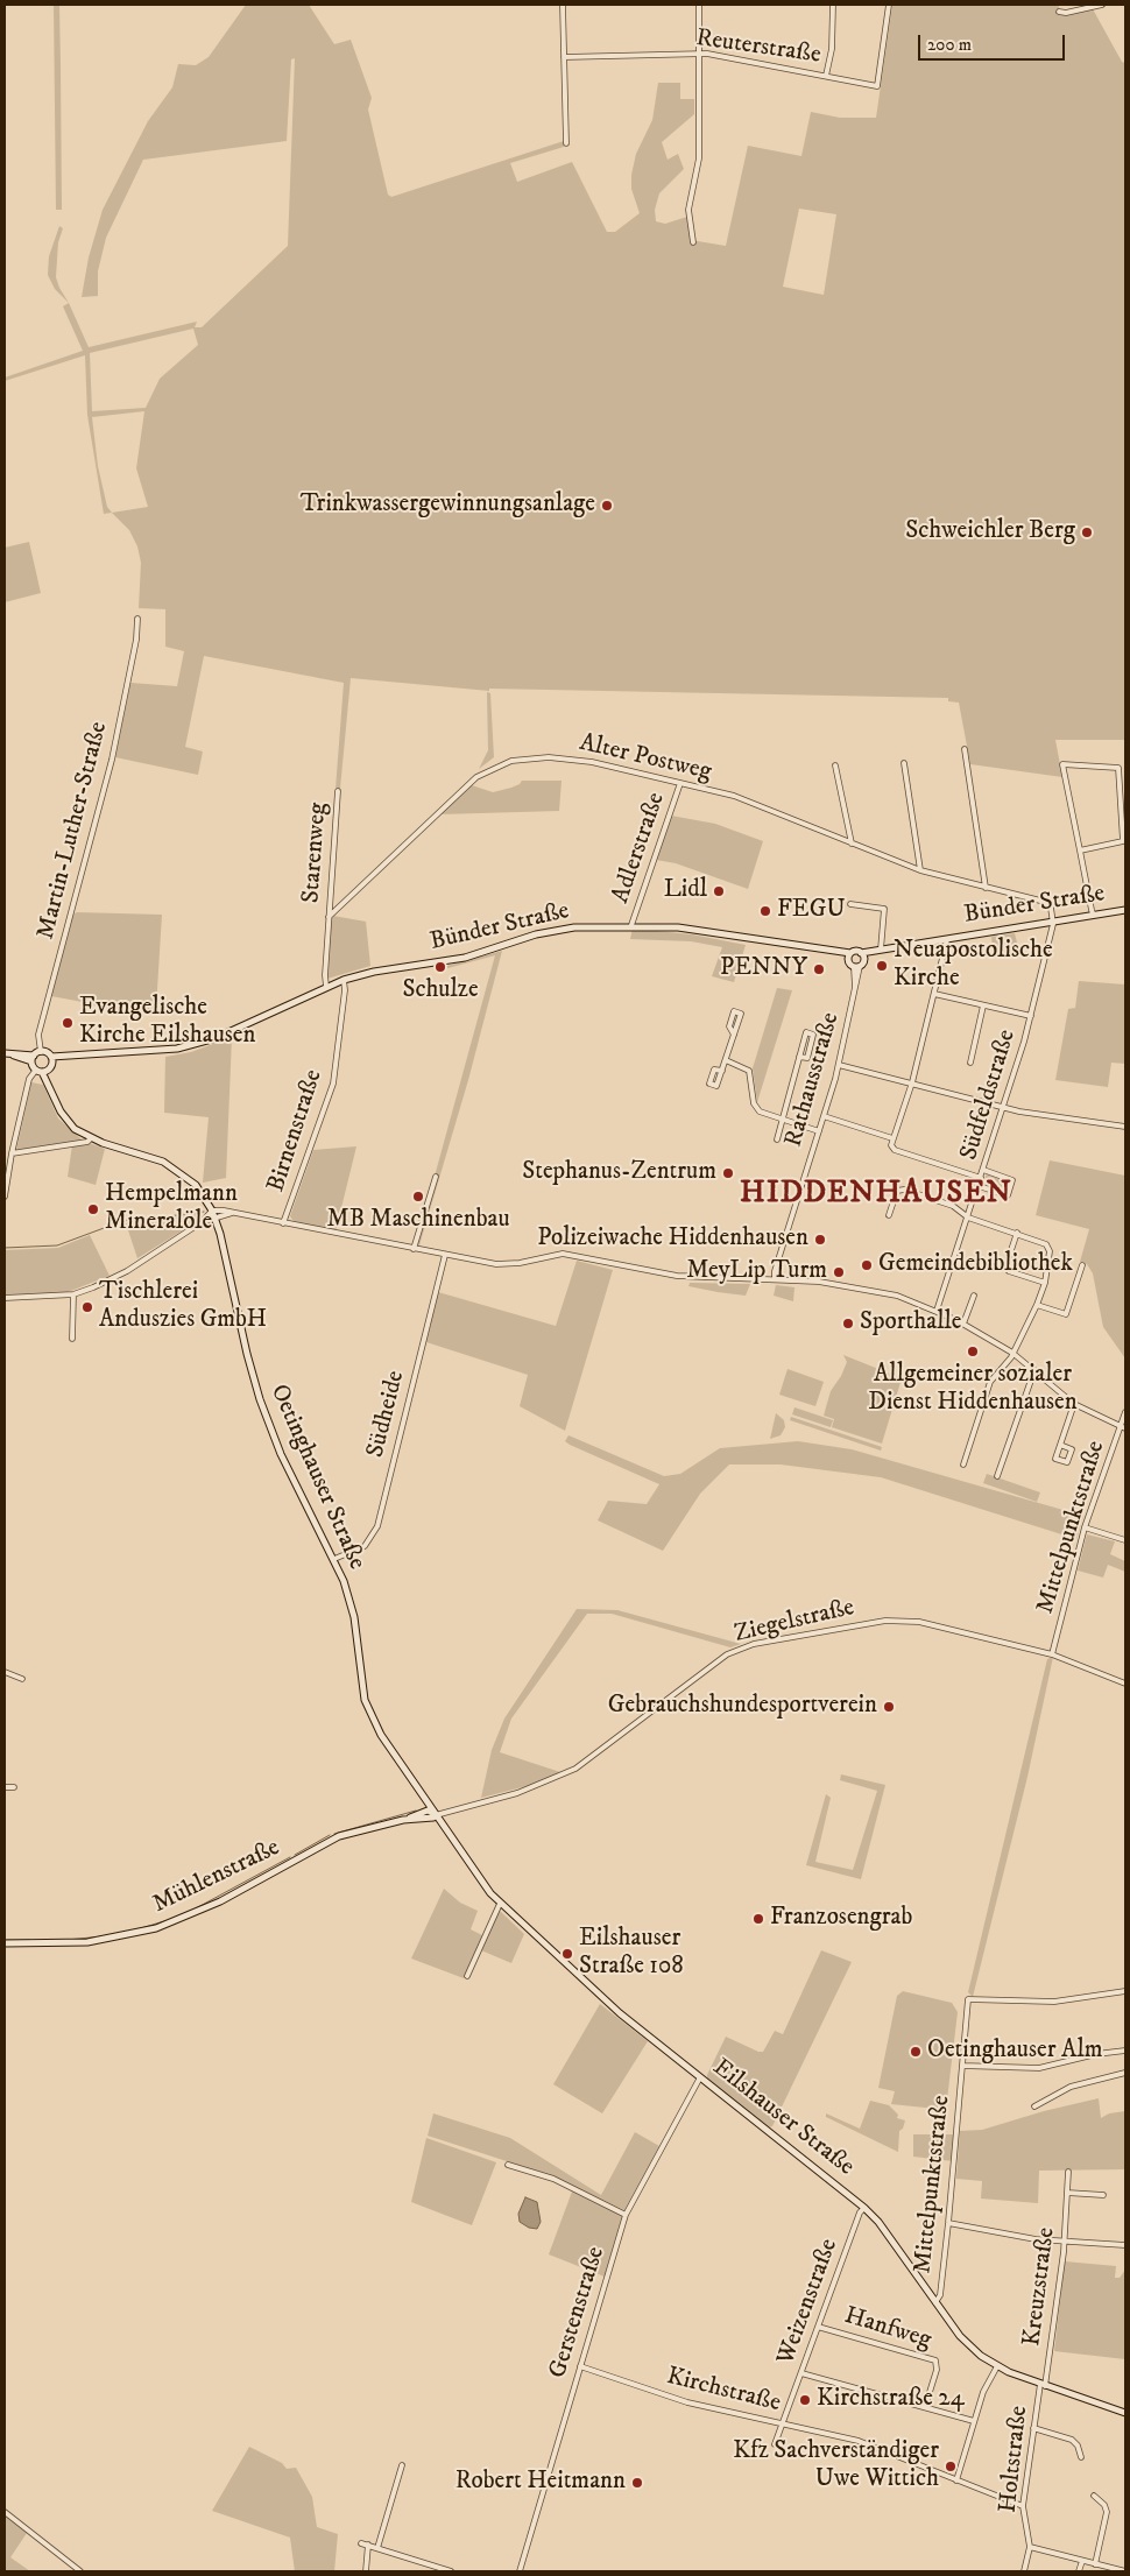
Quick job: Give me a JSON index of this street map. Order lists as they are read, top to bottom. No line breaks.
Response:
{"streets":{"street":["Reuterstraße","Alter Postweg","Martin-Luther-Straße","Adlerstraße","Starenweg","Bünder Straße","Rathausstraße","Südfeldstraße","Birnenstraße","Südheide","Oetinghauser Straße","Mittelpunktstraße","Ziegelstraße","Mühlenstraße","Eilshauser Straße","Kreuzstraße","Weizenstraße","Gerstenstraße","Hanfweg","Kirchstraße","Holtstraße"]},"crossings":[["Alter Postweg","Adlerstraße"],["Alter Postweg","Starenweg"],["Alter Postweg","Bünder Straße"],["Alter Postweg","Südfeldstraße"],["Martin-Luther-Straße","Oetinghauser Straße"],["Adlerstraße","Bünder Straße"],["Bünder Straße","Südfeldstraße"],["Bünder Straße","Birnenstraße"],["Südheide","Oetinghauser Straße"],["Oetinghauser Straße","Ziegelstraße"],["Oetinghauser Straße","Mühlenstraße"],["Oetinghauser Straße","Eilshauser Straße"],["Mittelpunktstraße","Ziegelstraße"],["Mittelpunktstraße","Eilshauser Straße"],["Ziegelstraße","Mühlenstraße"],["Ziegelstraße","Eilshauser Straße"],["Mühlenstraße","Eilshauser Straße"],["Eilshauser Straße","Kreuzstraße"],["Eilshauser Straße","Weizenstraße"],["Eilshauser Straße","Gerstenstraße"],["Eilshauser Straße","Holtstraße"],["Kreuzstraße","Holtstraße"],["Weizenstraße","Hanfweg"],["Weizenstraße","Kirchstraße"],["Gerstenstraße","Kirchstraße"],["Kirchstraße","Holtstraße"]],"districts":["HIDDENHAUSEN"],"places":["Trinkwassergewinnungsanlage","Schweichler Berg","Lidl","FEGU","Neuapostolische Kirche","Schulze","PENNY","Evangelische Kirche Eilshausen","Stephanus-Zentrum","MB Maschinenbau","Hempelmann Mineralöle","Polizeiwache Hiddenhausen","Gemeindebibliothek","MeyLip Turm","Tischlerei Anduszies GmbH","Sporthalle","Allgemeiner sozialer Dienst Hiddenhausen","Gebrauchshundesportverein","Franzosengrab","Eilshauser Straße 108","Oetinghauser Alm","Kirchstraße 24","Kfz Sachverständiger Uwe Wittich","Robert Heitmann"],"scale_bar":"200 m"}
